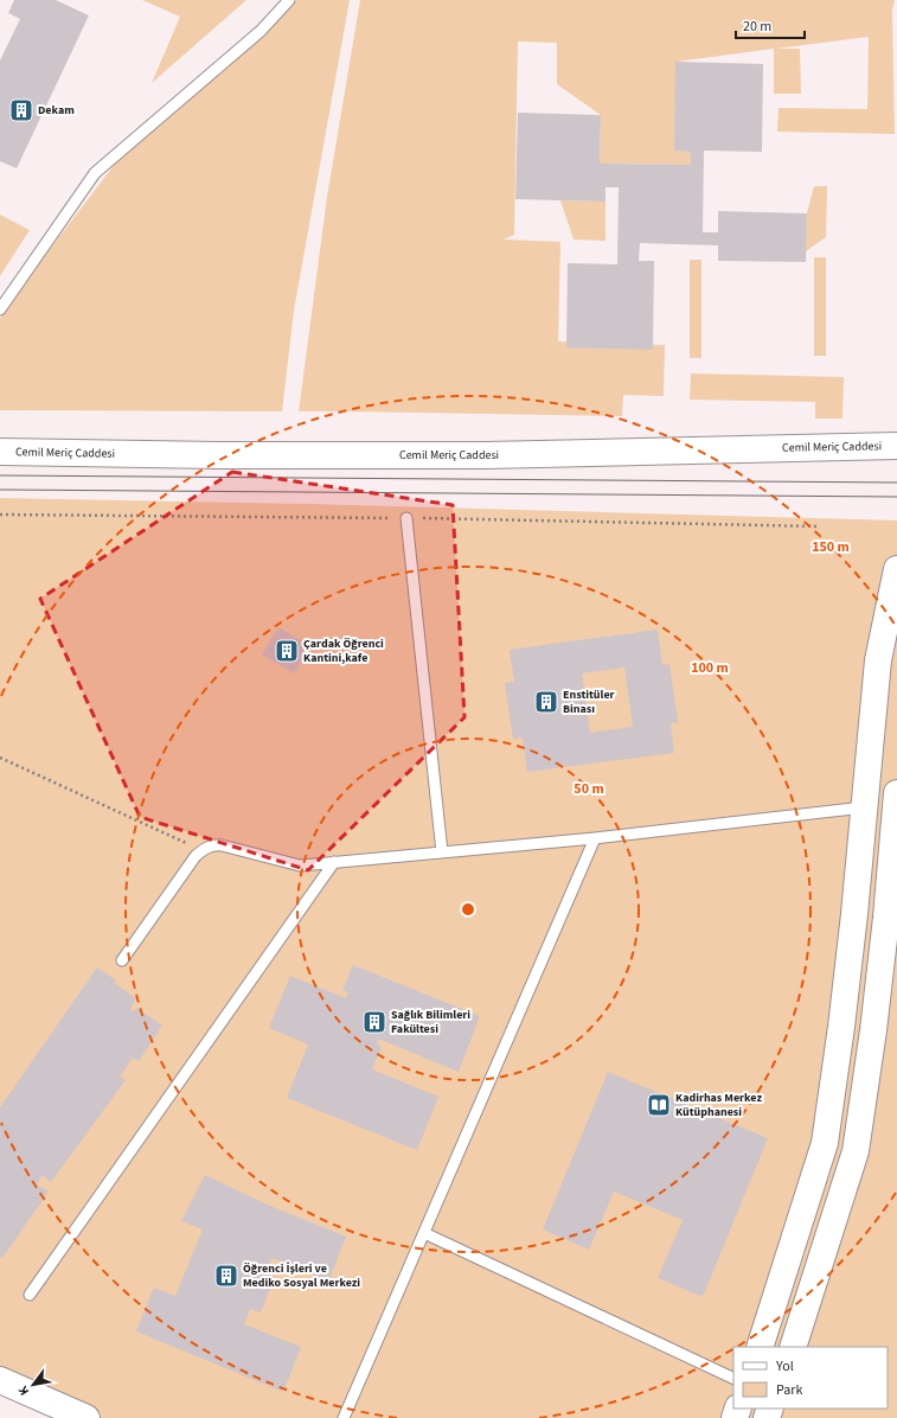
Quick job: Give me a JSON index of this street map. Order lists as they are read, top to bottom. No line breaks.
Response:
{"streets":{"street":["Cemil Meriç Caddesi"]},"places":{"building":["Dekam","Çardak Öğrenci Kantini,kafe","Enstitüler Binası","Sağlık Bilimleri Fakültesi","Öğrenci İşleri ve Mediko Sosyal Merkezi"],"library":["Kadirhas Merkez Kütüphanesi"]},"legend":["Yol","Park"],"scale_bar":"20 m","north":"bottom left","rings":["150 m","100 m","50 m"]}
